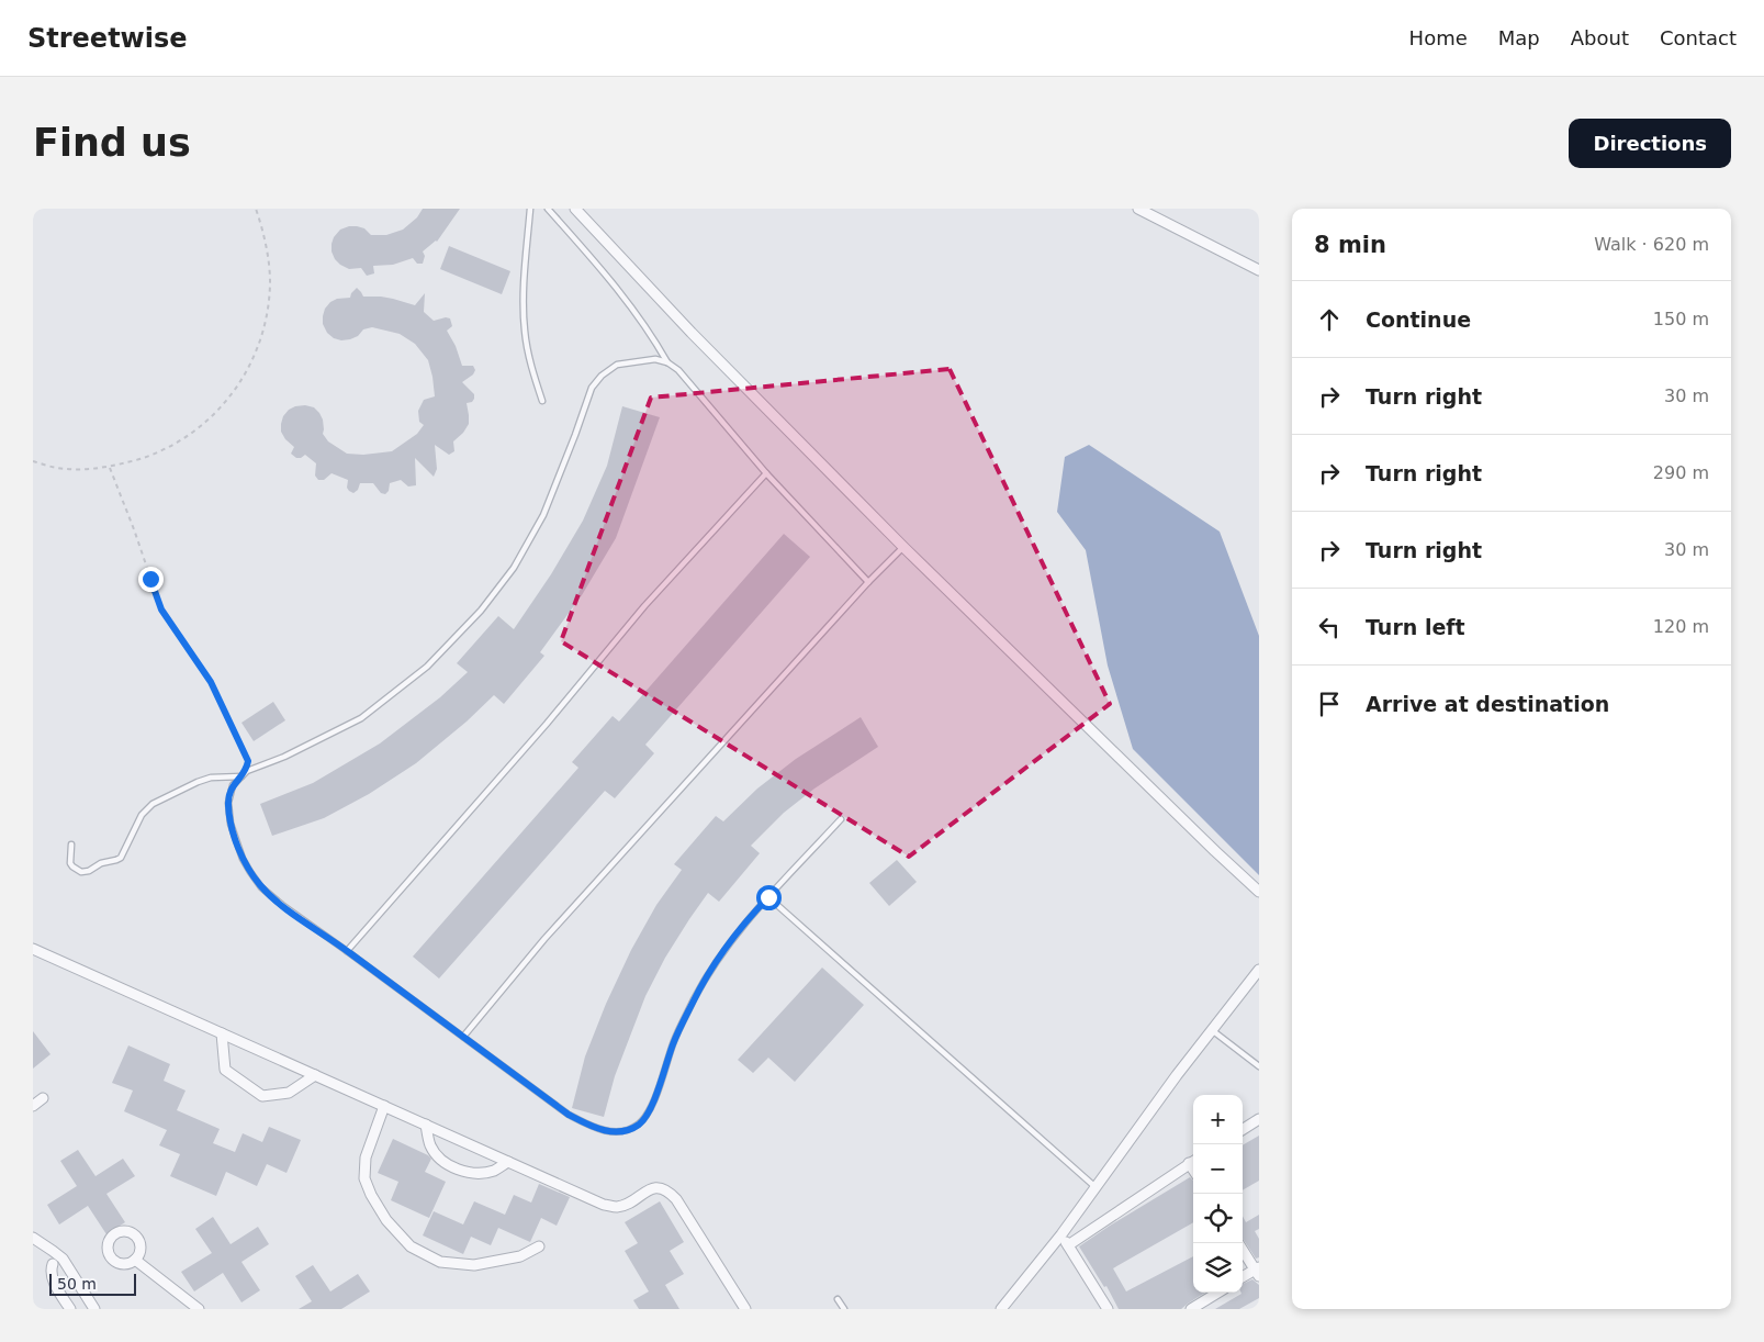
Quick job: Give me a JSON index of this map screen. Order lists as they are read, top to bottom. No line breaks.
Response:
{"scale_bar":"50 m","page":{"header":"Streetwise","nav":["Home","Map","About","Contact"],"buttons":"Directions","title":"Find us","heading":["8 min","Walk · 620 m"],"list":[["Continue","150 m"],["Turn right","30 m"],["Turn right","290 m"],["Turn right","30 m"],["Turn left","120 m"],"Arrive at destination"],"map_buttons":["+","−"],"scale":"50 m"}}
